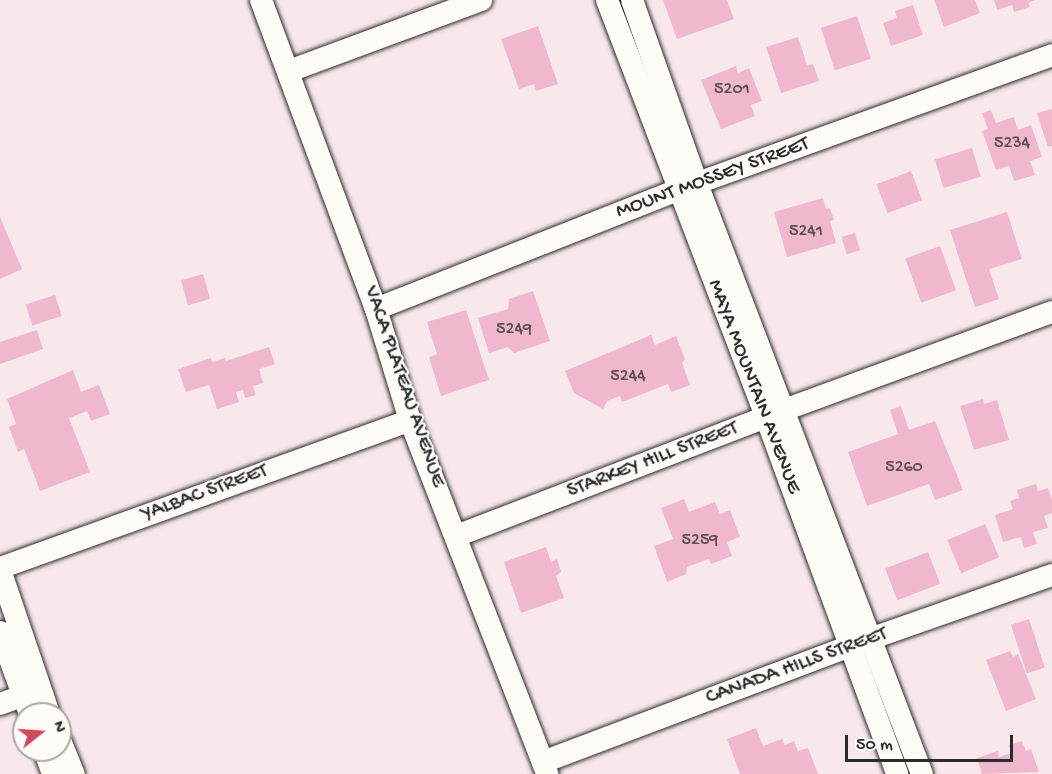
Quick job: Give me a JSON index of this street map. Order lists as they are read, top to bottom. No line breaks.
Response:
{"streets":{"street":["MOUNT MOSSEY STREET","VACA PLATEAU AVENUE","MAYA MOUNTAIN AVENUE","STARKEY HILL STREET","YALBAC STREET","CANADA HILLS STREET"]},"crossings":[["MOUNT MOSSEY STREET","VACA PLATEAU AVENUE"],["MOUNT MOSSEY STREET","MAYA MOUNTAIN AVENUE"],["VACA PLATEAU AVENUE","STARKEY HILL STREET"],["VACA PLATEAU AVENUE","YALBAC STREET"],["VACA PLATEAU AVENUE","CANADA HILLS STREET"],["MAYA MOUNTAIN AVENUE","STARKEY HILL STREET"],["MAYA MOUNTAIN AVENUE","CANADA HILLS STREET"]],"house_numbers":["5201","5234","5241","5249","5244","5260","5259"],"scale_bar":"50 m","north":"right"}
